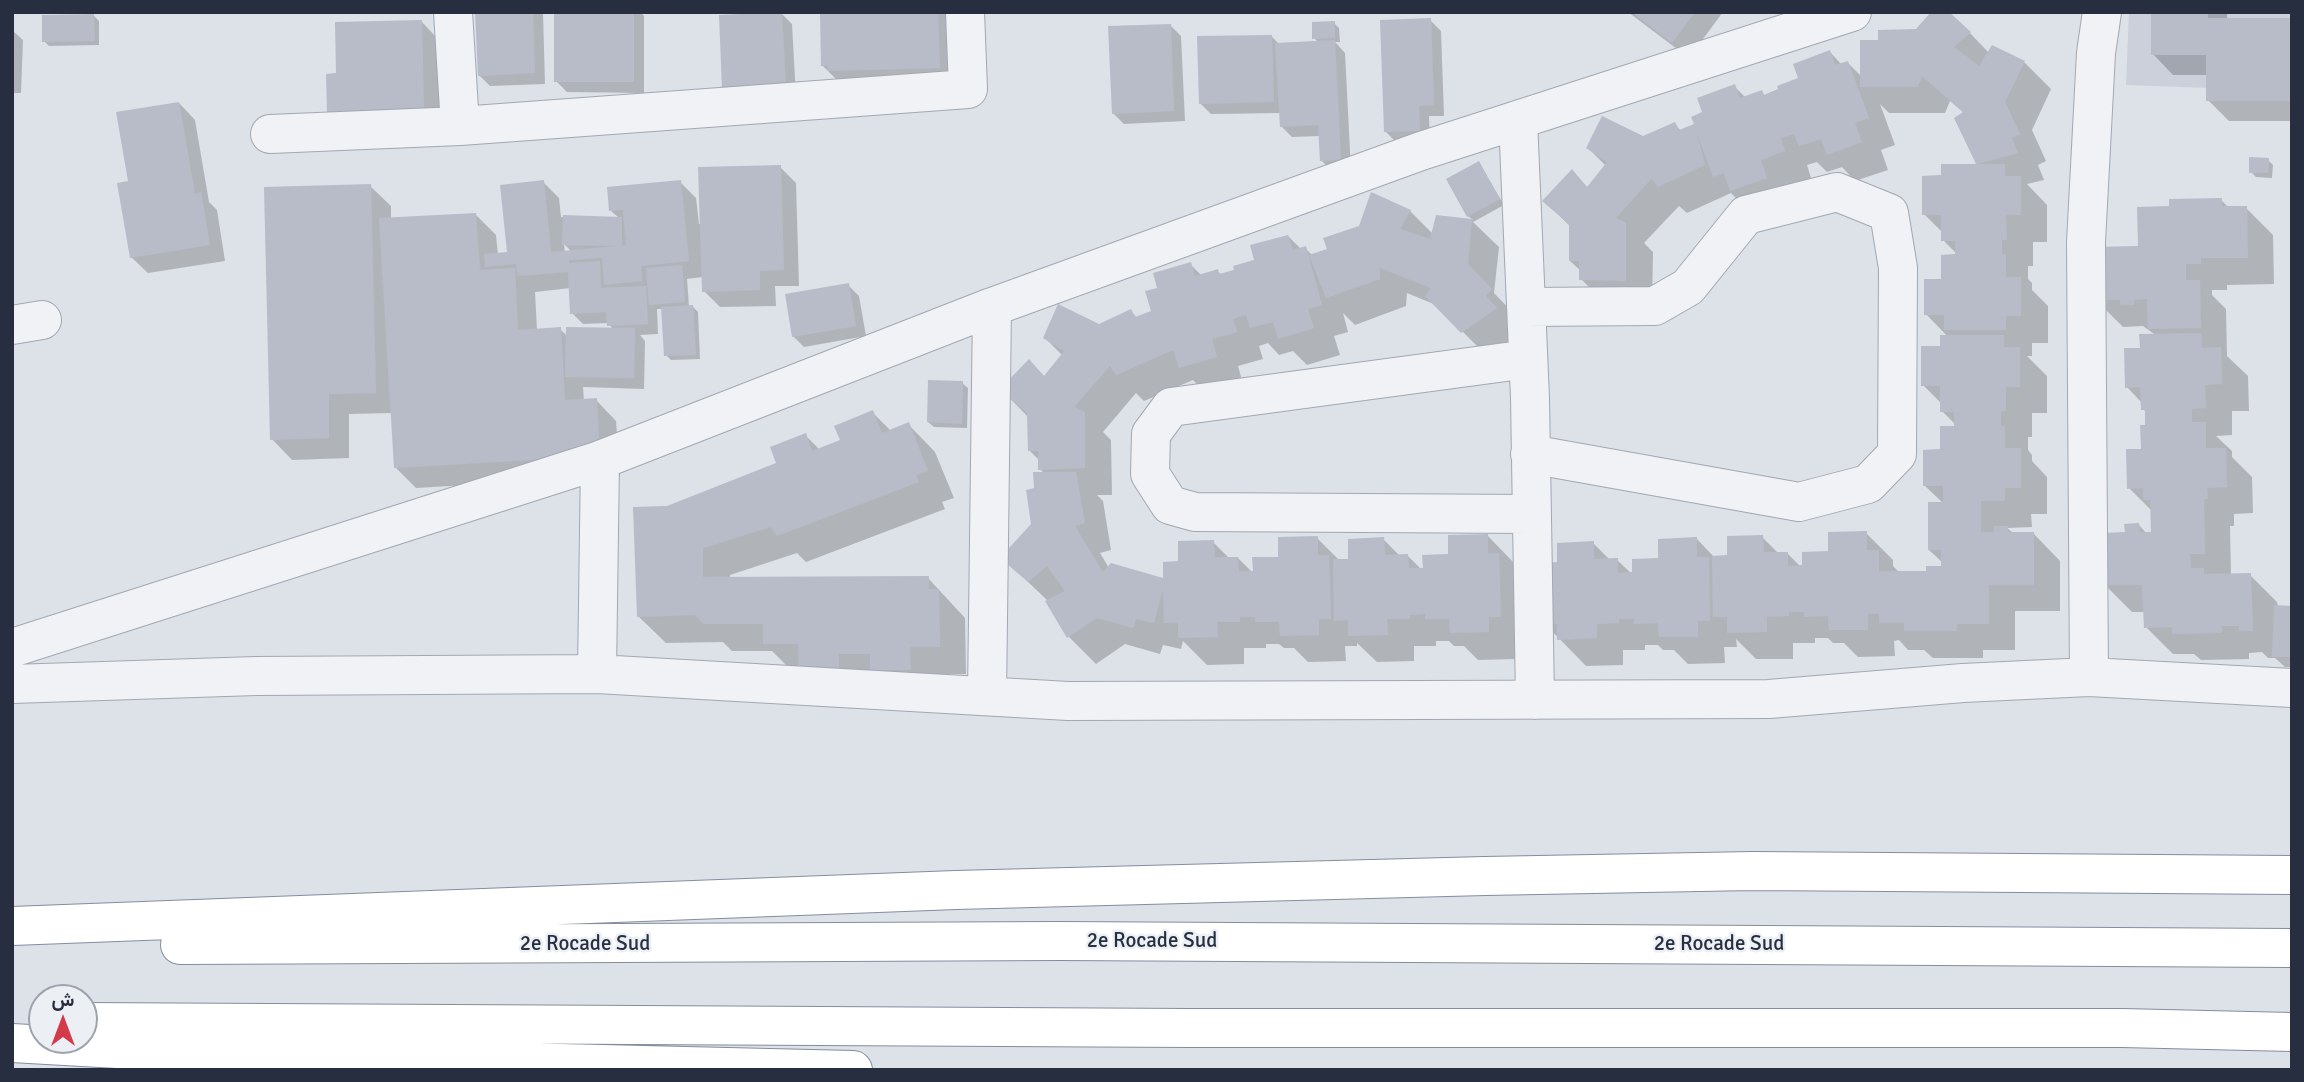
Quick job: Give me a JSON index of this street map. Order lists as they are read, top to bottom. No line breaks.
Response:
{"streets":{"highway":["2e Rocade Sud"]},"north":"top"}
